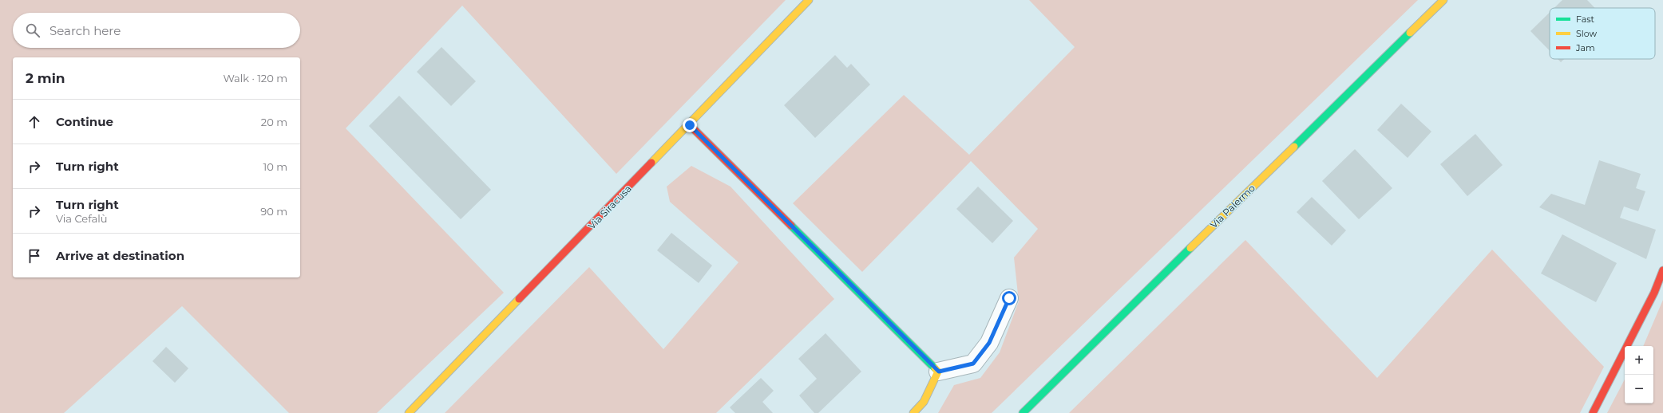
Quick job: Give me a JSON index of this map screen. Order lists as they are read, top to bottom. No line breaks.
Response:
{"streets":{"street":["Via Palermo","Via Siracusa"]},"legend":["Fast","Slow","Jam"],"page":{"search":"Search here","heading":["2 min","Walk · 120 m"],"list":[["Continue","20 m"],["Turn right","10 m"],["Turn right","Via Cefalù","90 m"],"Arrive at destination"],"map_buttons":["+","−"]}}
